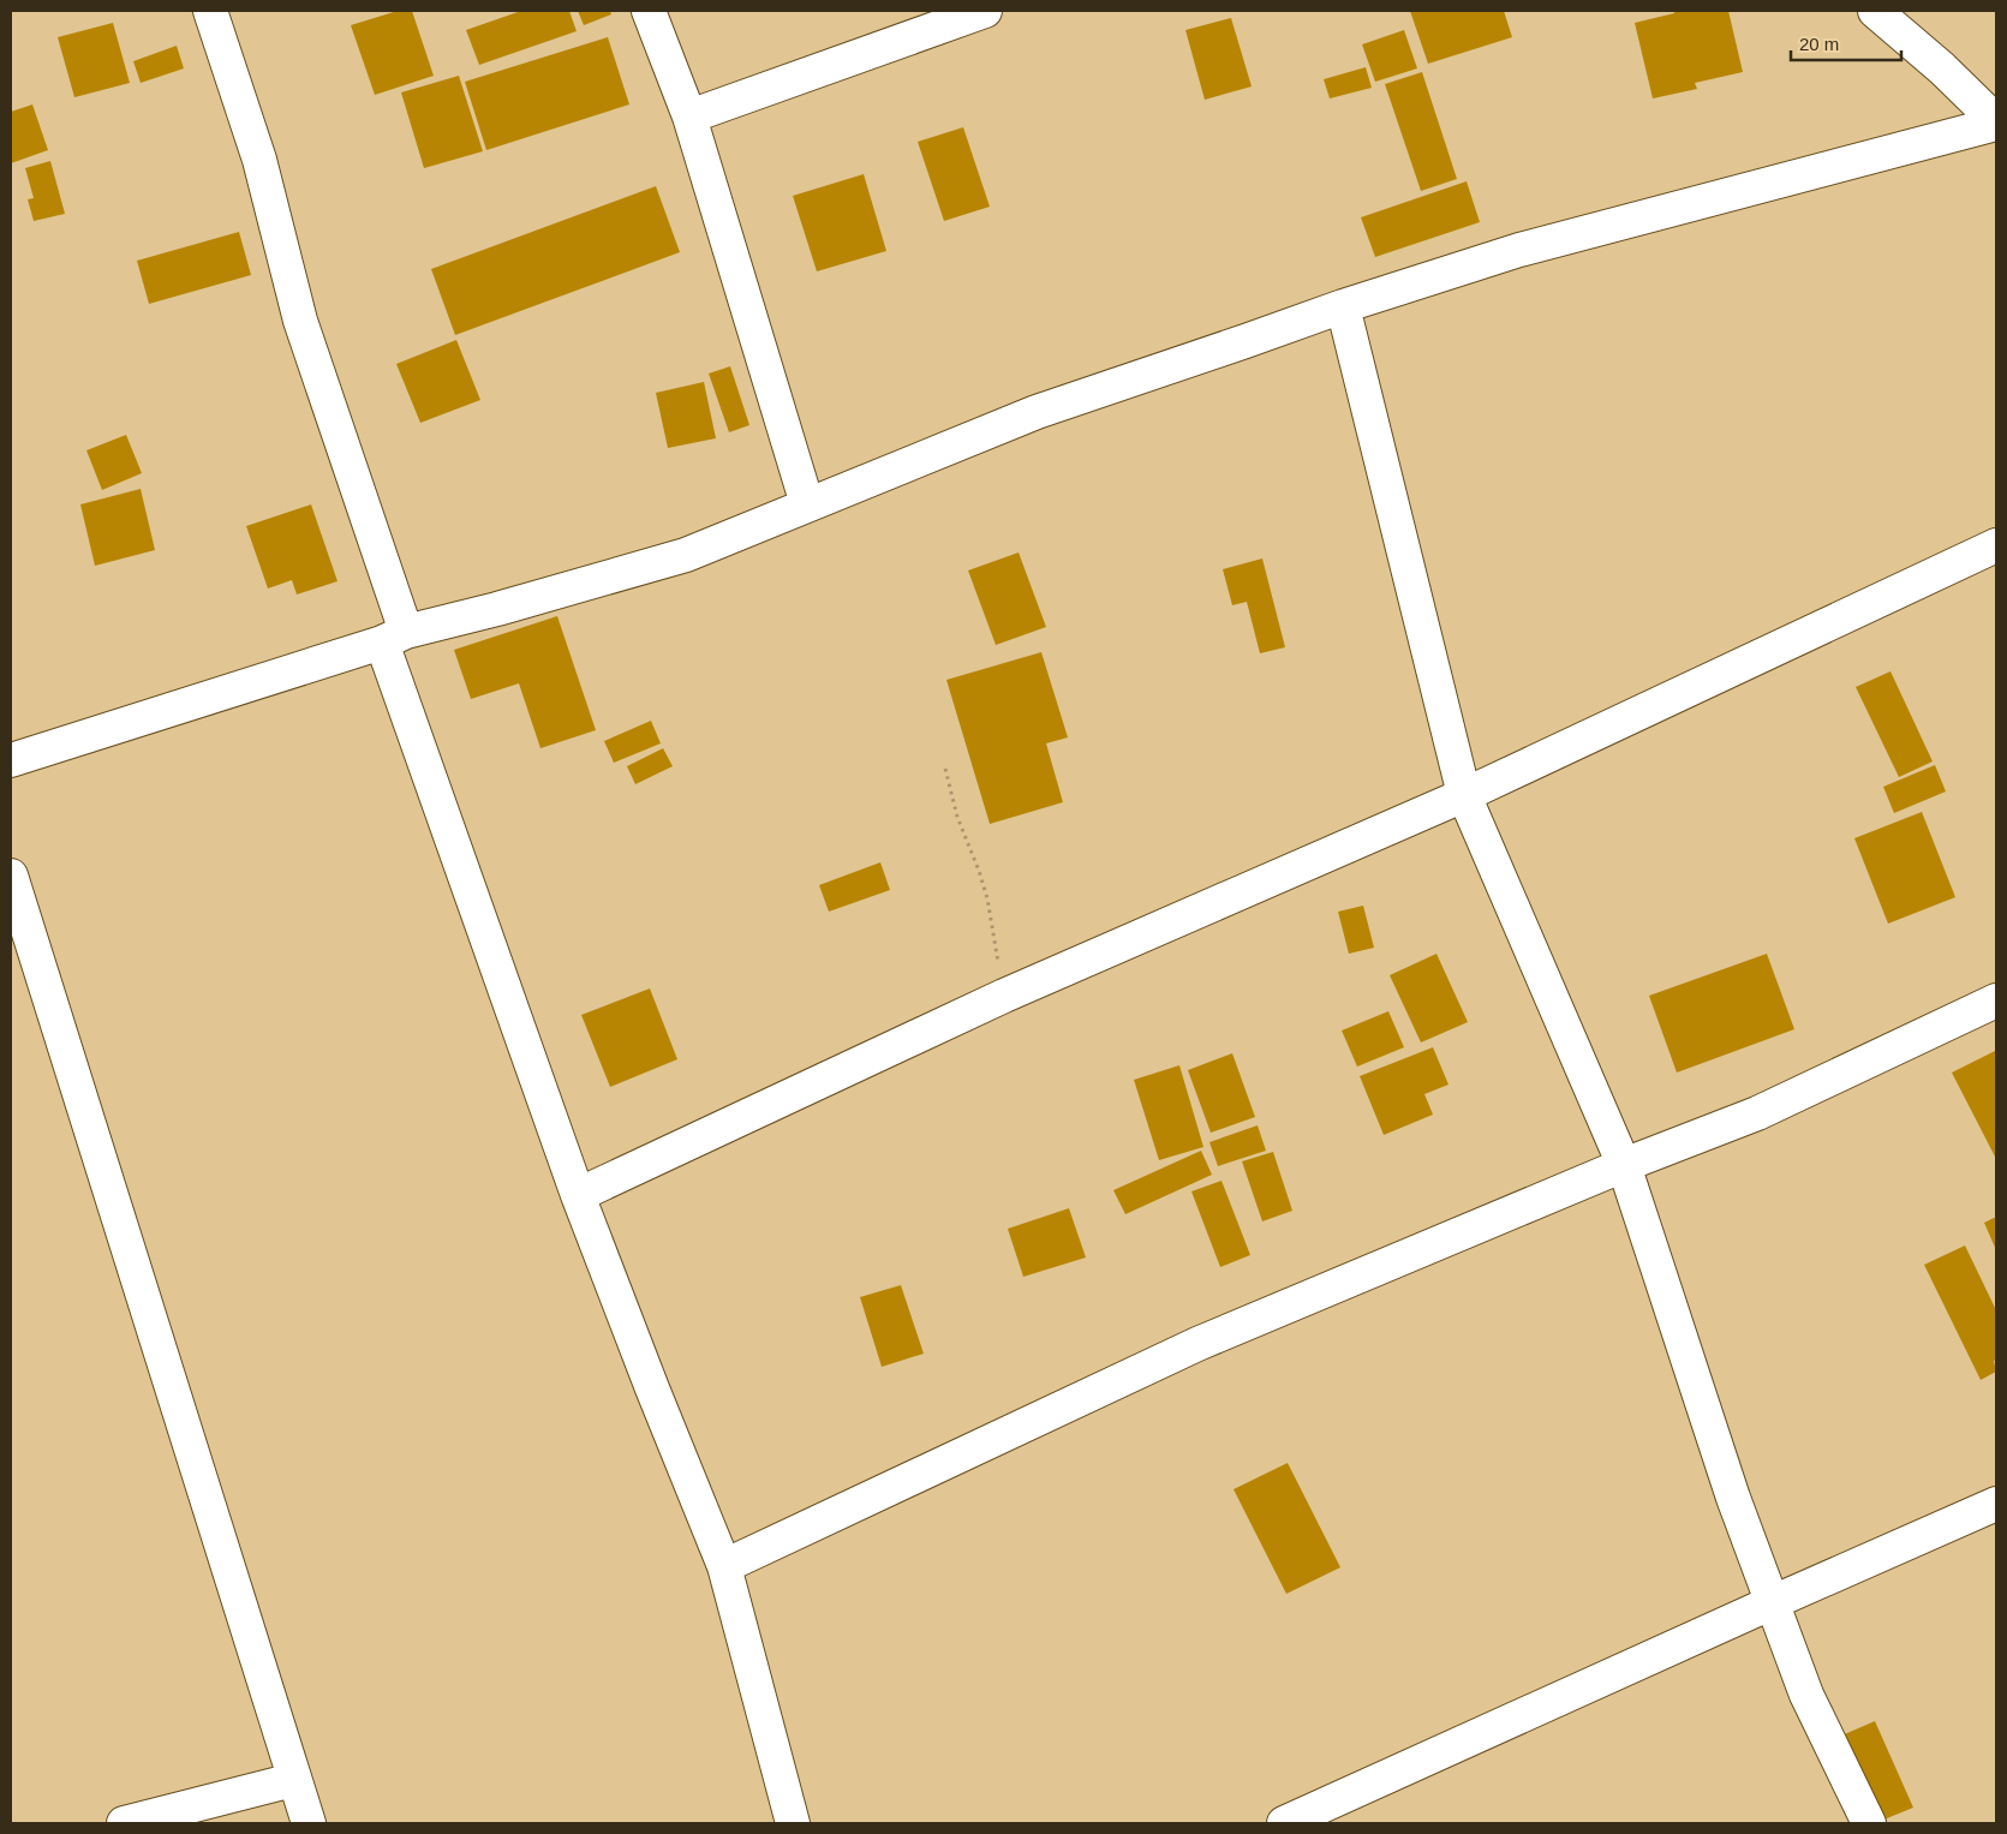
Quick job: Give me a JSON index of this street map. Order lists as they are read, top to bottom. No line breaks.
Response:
{"scale_bar":"20 m"}
